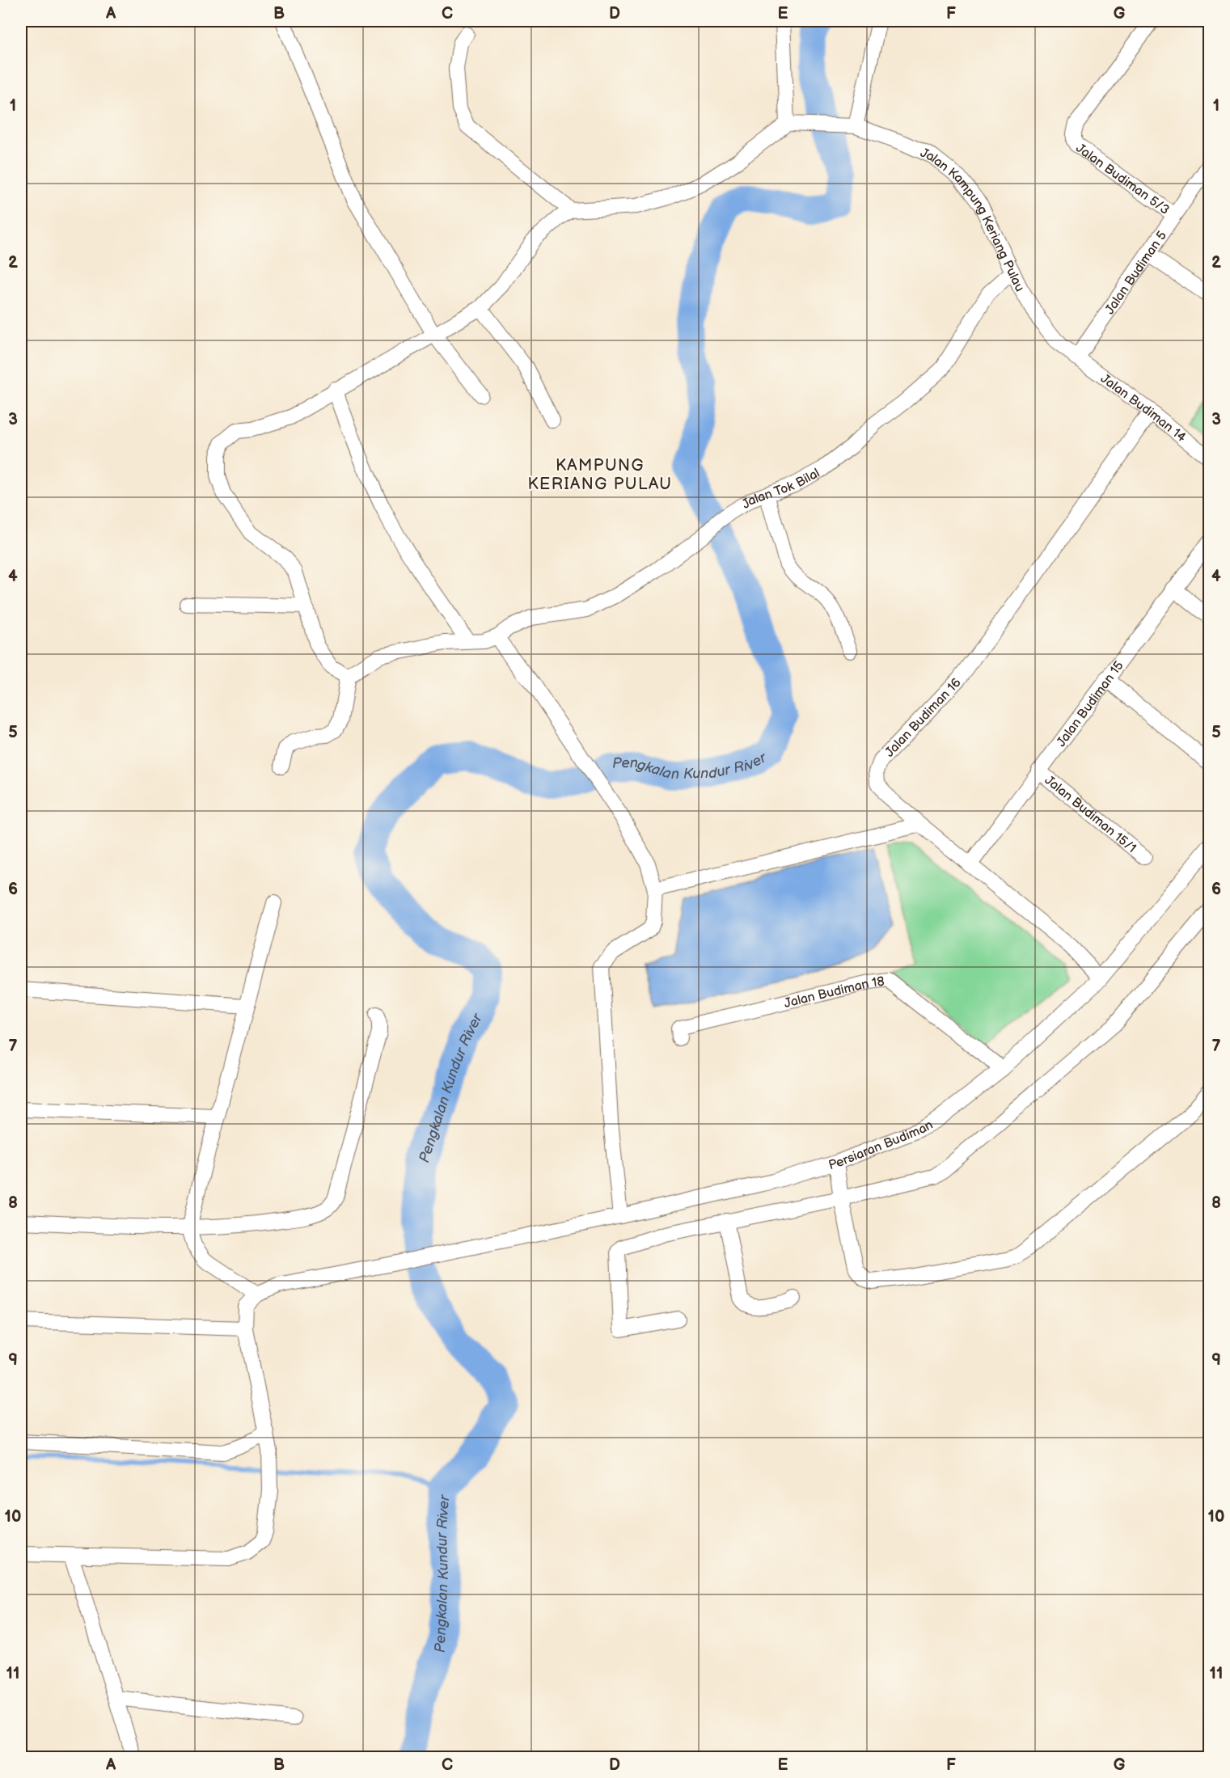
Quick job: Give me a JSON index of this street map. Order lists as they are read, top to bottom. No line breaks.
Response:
{"streets":{"street":["Jalan Budiman 5/3","Jalan Kampung Keriang Pulau","Jalan Budiman 5","Jalan Budiman 14","Jalan Tok Bilal","Jalan Budiman 15","Jalan Budiman 16","Jalan Budiman 15/1","Jalan Budiman 18","Persiaran Budiman"]},"crossings":[["Jalan Budiman 5/3","Jalan Budiman 5"],["Jalan Kampung Keriang Pulau","Jalan Budiman 5"],["Jalan Kampung Keriang Pulau","Jalan Budiman 14"],["Jalan Kampung Keriang Pulau","Jalan Tok Bilal"],["Jalan Budiman 5","Jalan Budiman 14"],["Jalan Budiman 14","Jalan Budiman 16"],["Jalan Budiman 15","Jalan Budiman 16"],["Jalan Budiman 15","Jalan Budiman 15/1"],["Jalan Budiman 16","Persiaran Budiman"],["Jalan Budiman 18","Persiaran Budiman"]],"districts":["KAMPUNG KERIANG PULAU"],"water":["Pengkalan Kundur River"],"grid":{"columns":["A","B","C","D","E","F","G"],"rows":["1","2","3","4","5","6","7","8","9","10","11"]}}
